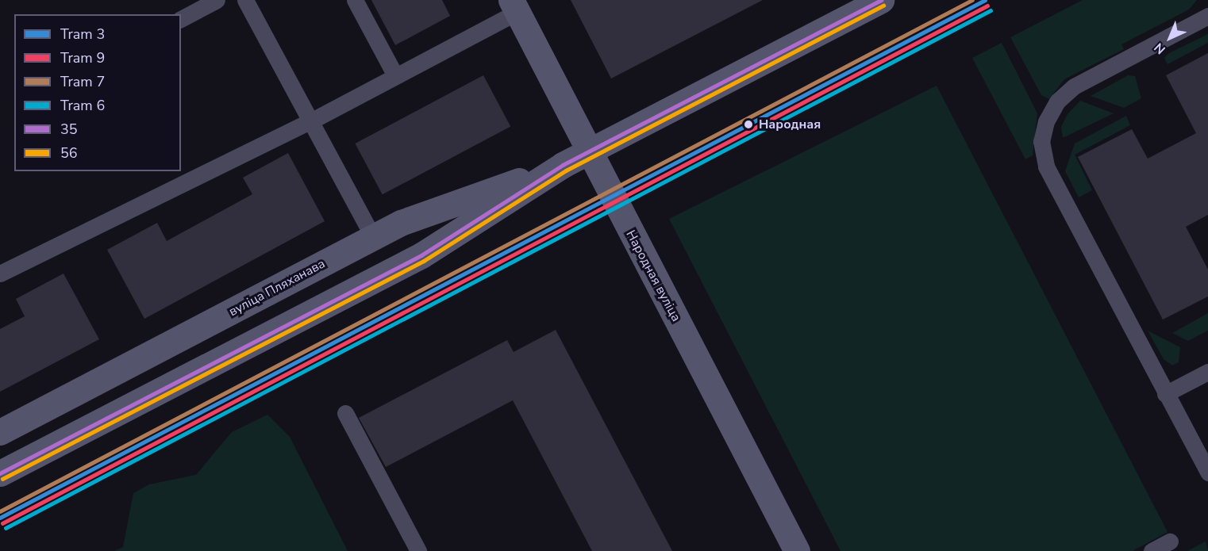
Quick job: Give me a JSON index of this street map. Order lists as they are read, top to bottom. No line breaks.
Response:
{"streets":{"main road":["Народная вуліца","вуліца Пляханава"]},"crossings":[["Народная вуліца","вуліца Пляханава"]],"places":["Народная"],"lines":["tram line 3","tram line 7","transit line 35","tram line 9","transit line 56","tram line 6"],"legend":["Tram 3","Tram 9","Tram 7","Tram 6","35","56"],"north":"bottom left"}
